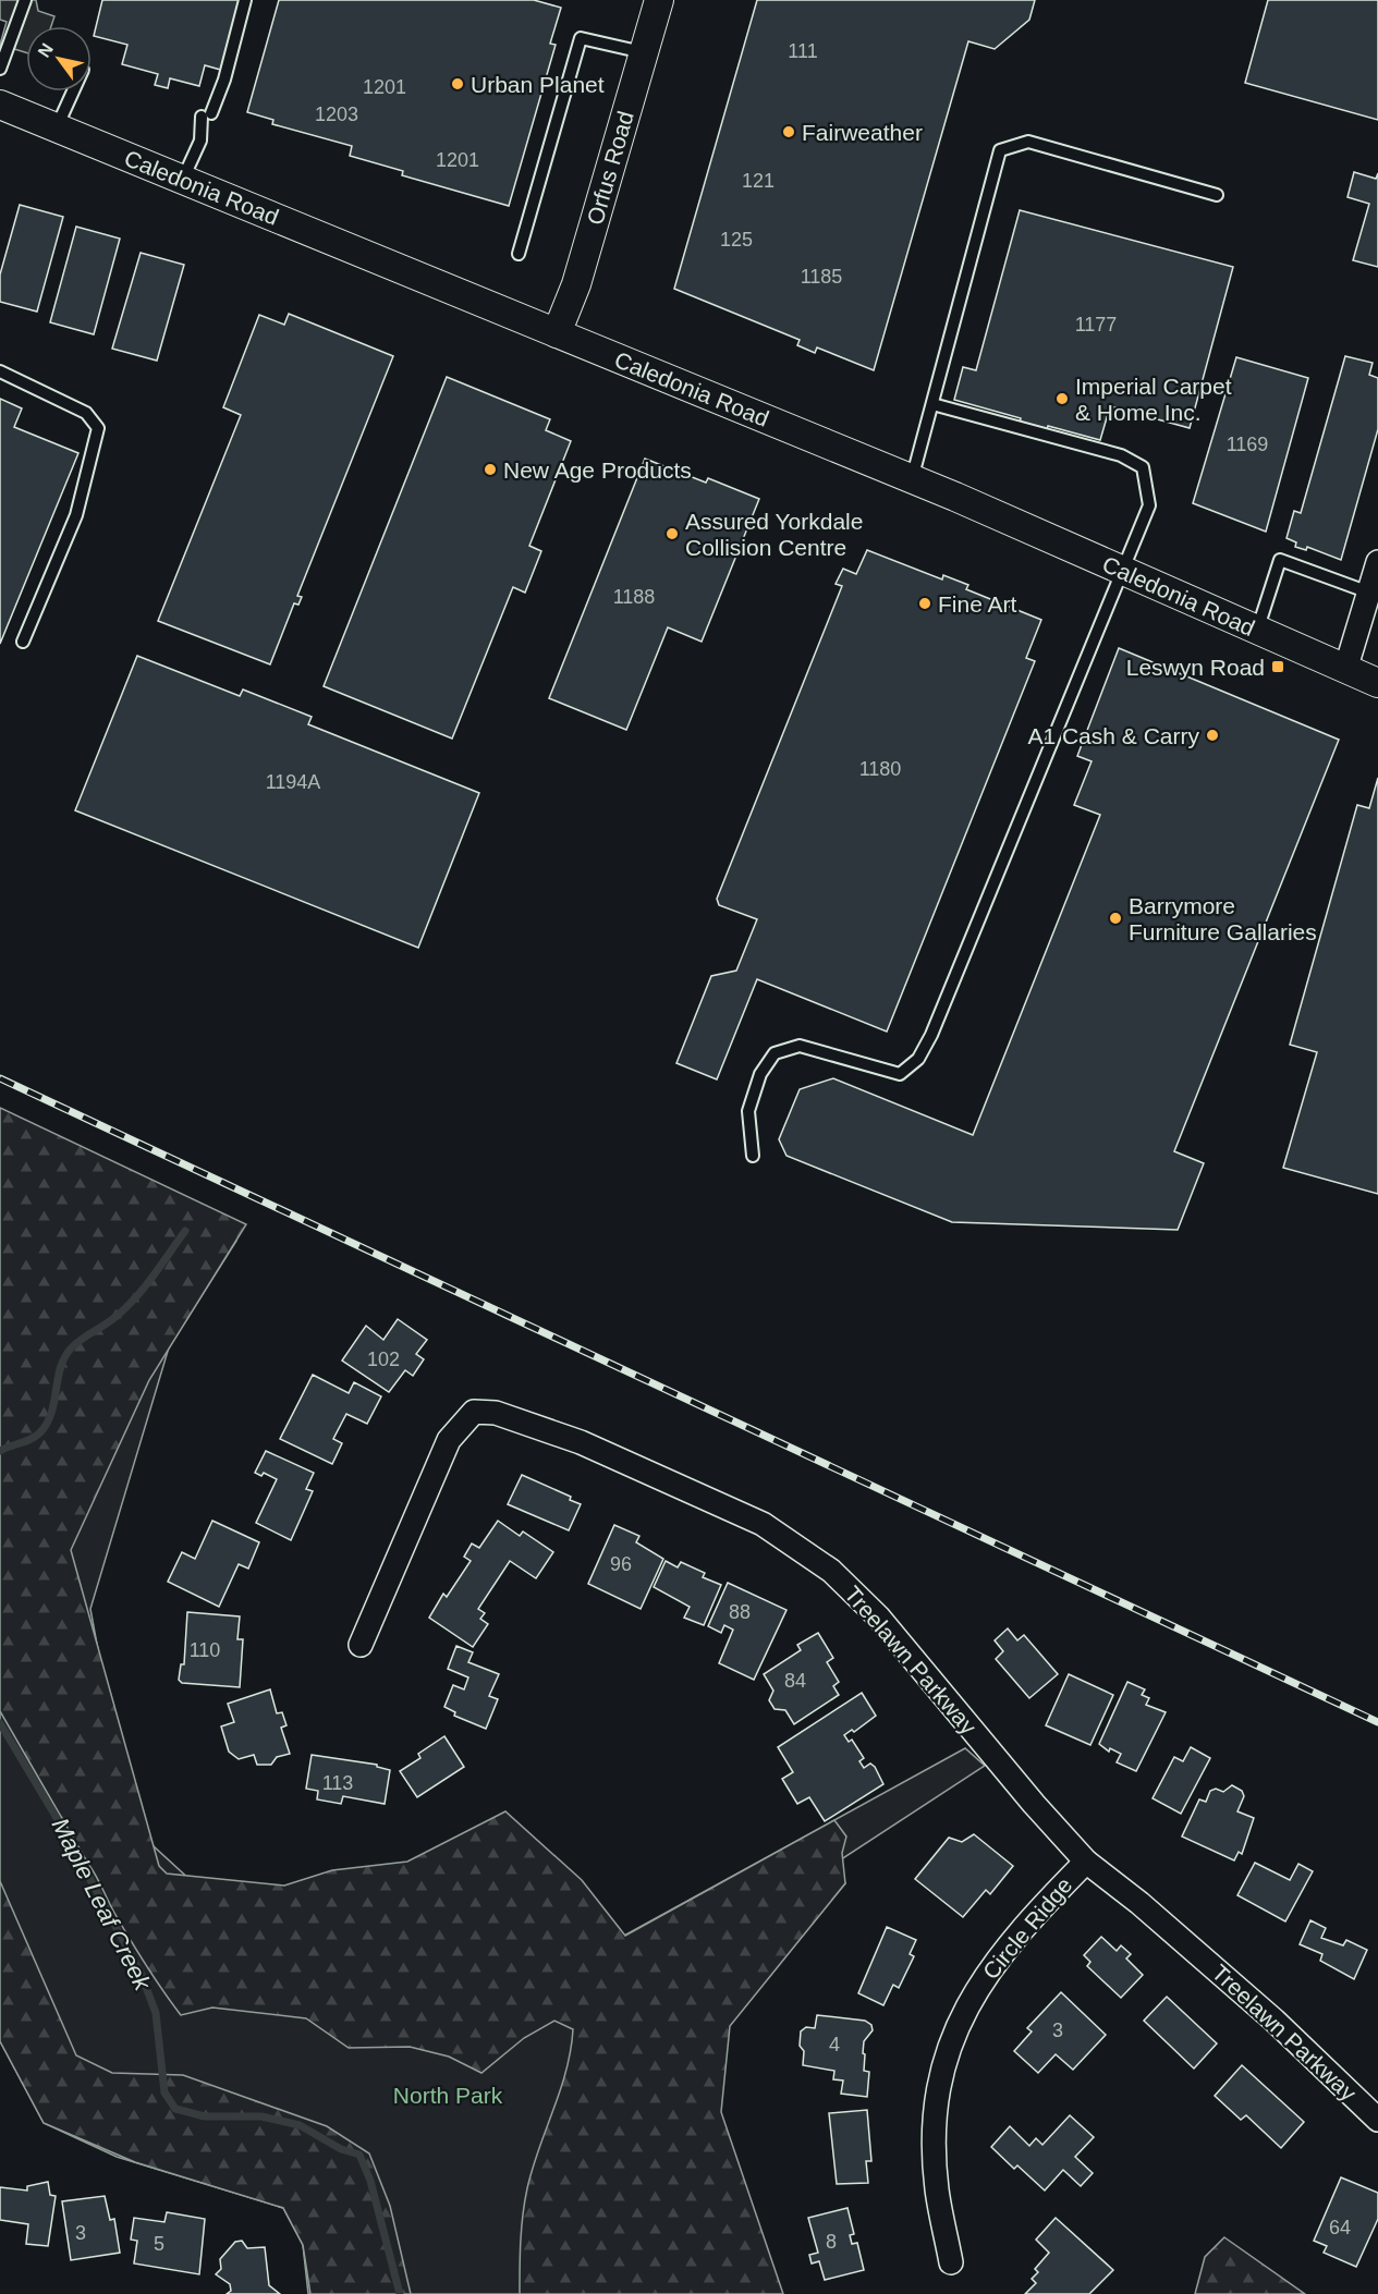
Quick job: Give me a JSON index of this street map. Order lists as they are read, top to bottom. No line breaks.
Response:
{"streets":{"street":["Orfus Road","Caledonia Road","Treelawn Parkway","Circle Ridge"]},"crossings":[["Orfus Road","Caledonia Road"],["Treelawn Parkway","Circle Ridge"]],"water":["Maple Leaf Creek"],"parks":["North Park"],"places":{"other":["Urban Planet","Fairweather","Imperial Carpet & Home Inc.","New Age Products","Assured Yorkdale Collision Centre","Fine Art","A1 Cash & Carry","Barrymore Furniture Gallaries"],"transit":["Leswyn Road"]},"house_numbers":["111","1201","1203","1201","121","125","1185","1177","1169","1188","1180","1194A","102","96","88","110","84","113","3","4","64","3","8","5"],"north":"top left"}
